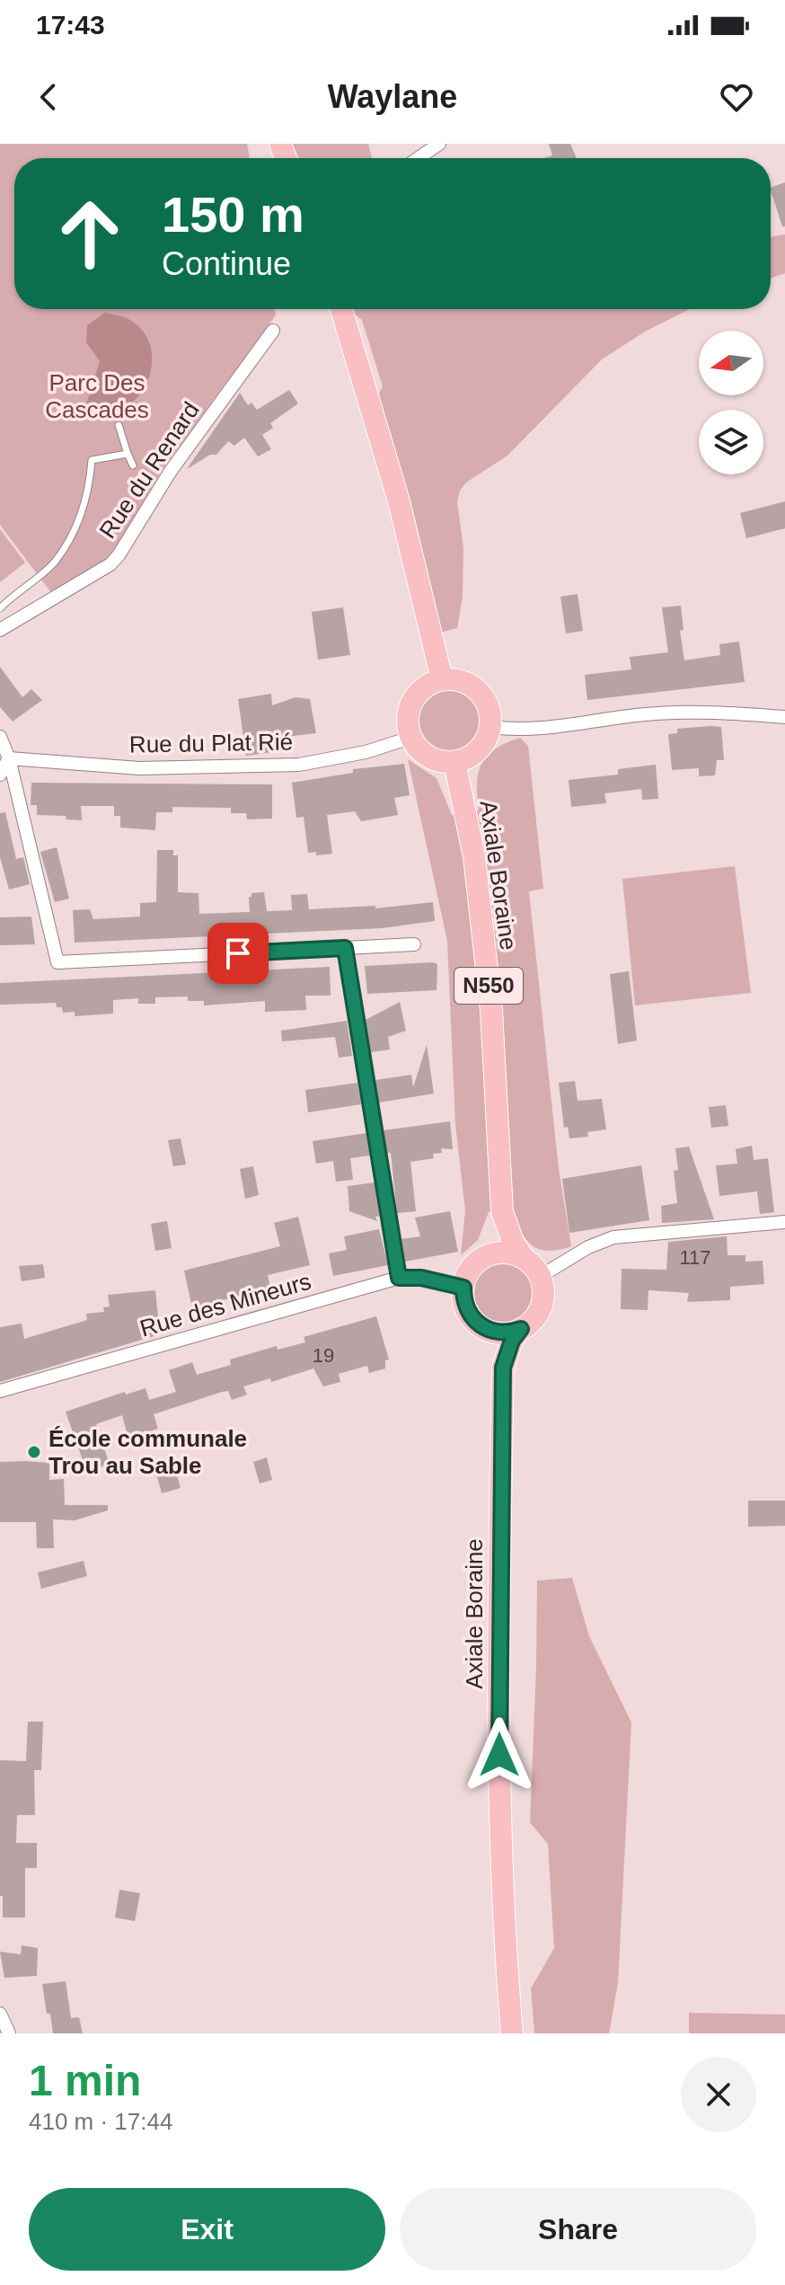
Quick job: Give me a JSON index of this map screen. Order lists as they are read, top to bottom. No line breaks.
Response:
{"streets":{"main road":["Axiale Boraine","N550"],"street":["Rue du Renard","Rue du Plat Rié","Rue des Mineurs"]},"crossings":[["Rue du Plat Rié","Axiale Boraine"],["Axiale Boraine","N550"],["N550","Rue des Mineurs"]],"parks":["Parc Des Cascades"],"places":["École communale Trou au Sable"],"house_numbers":["117","19"],"north":"left","page":{"status":"17:43","header":"Waylane","turn":["150 m","Continue"],"heading":["1 min","410 m · 17:44"],"buttons":["Exit","Share"]}}
